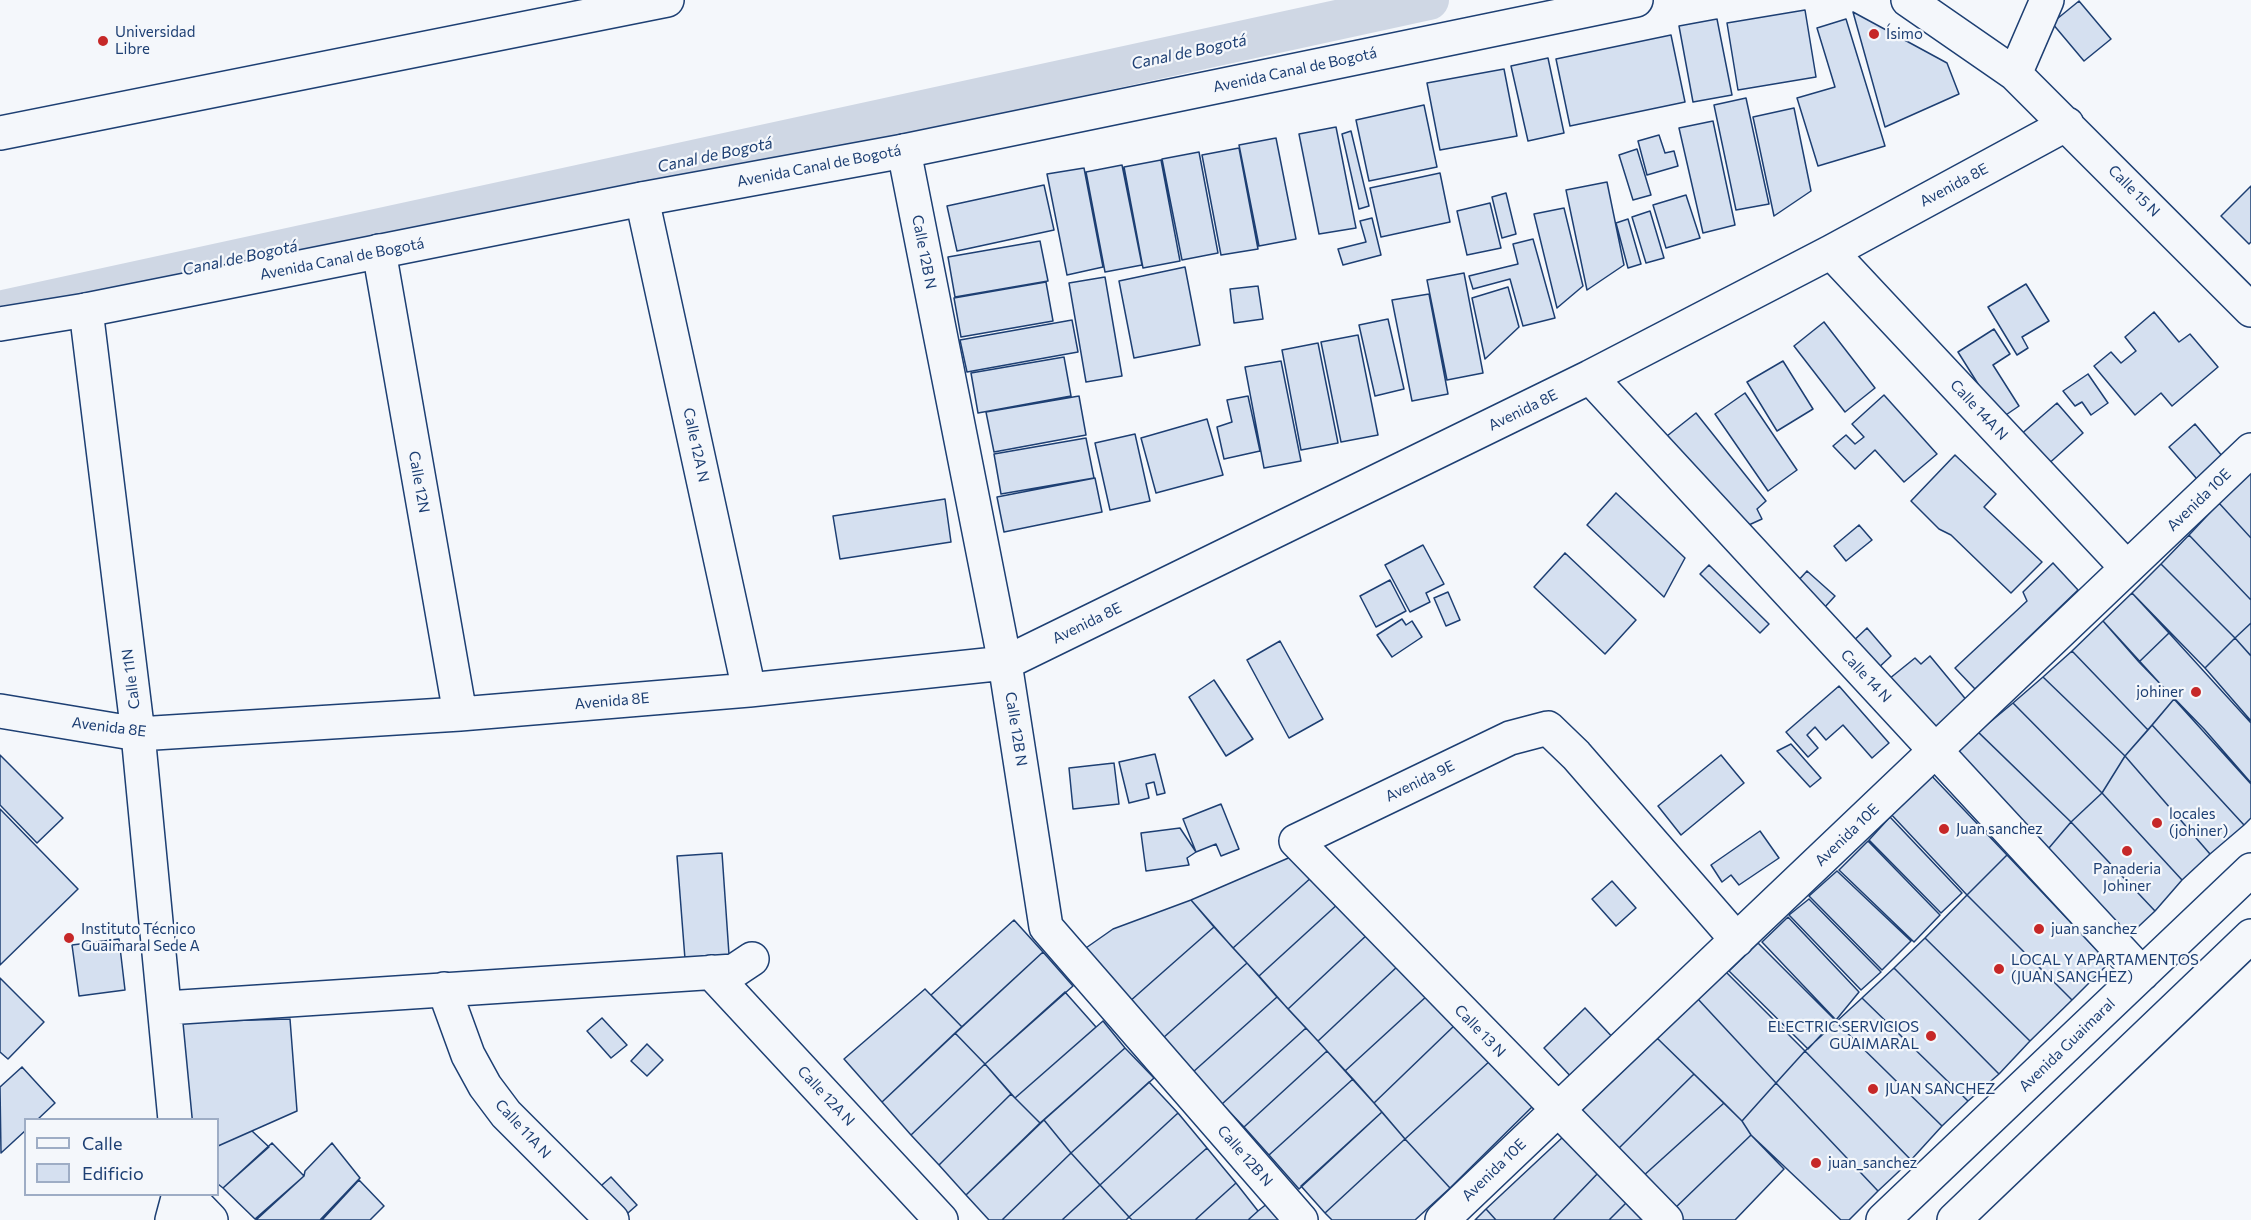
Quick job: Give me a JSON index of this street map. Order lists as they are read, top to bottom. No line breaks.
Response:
{"streets":{"street":["Avenida Canal de Bogotá","Avenida 8E","Calle 15 N","Calle 12B N","Calle 14A N","Calle 12A N","Calle 12N","Avenida 10E","Calle 14 N","Calle 11N","Avenida 9E","Calle 13 N","Avenida Guaimaral","Calle 11A N"]},"crossings":[["Avenida Canal de Bogotá","Calle 12B N"],["Avenida Canal de Bogotá","Calle 12A N"],["Avenida Canal de Bogotá","Calle 12N"],["Avenida Canal de Bogotá","Calle 11N"],["Avenida 8E","Calle 15 N"],["Avenida 8E","Calle 12B N"],["Avenida 8E","Calle 14A N"],["Avenida 8E","Calle 12A N"],["Avenida 8E","Calle 12N"],["Avenida 8E","Calle 14 N"],["Avenida 8E","Calle 11N"],["Calle 14A N","Avenida 10E"],["Avenida 10E","Calle 14 N"],["Avenida 10E","Avenida 9E"],["Avenida 10E","Calle 13 N"],["Calle 14 N","Avenida Guaimaral"],["Avenida 9E","Calle 13 N"]],"water":["Canal de Bogotá"],"places":["Ísimo","Universidad Libre","johiner","locales (johiner)","Juan sanchez","Panaderia Johiner","juan sanchez","Instituto Técnico Guaimaral Sede A","LOCAL Y APARTAMENTOS (JUAN SANCHEZ)","ELECTRIC SERVICIOS GUAIMARAL","JUAN SANCHEZ","juan_sanchez"],"legend":["Calle","Edificio"]}
